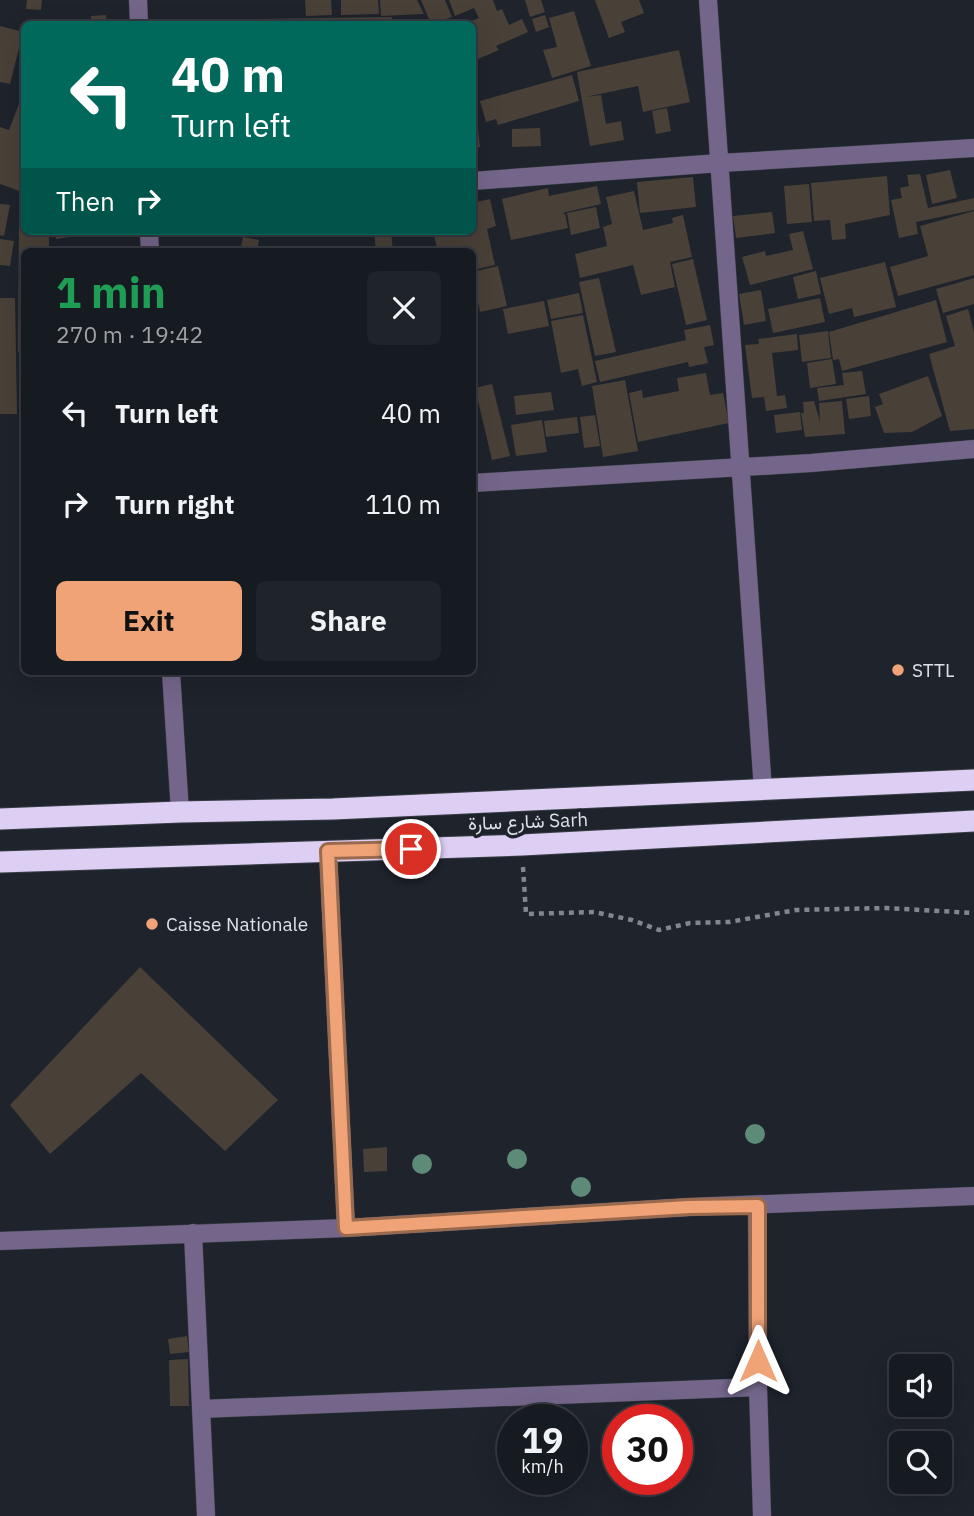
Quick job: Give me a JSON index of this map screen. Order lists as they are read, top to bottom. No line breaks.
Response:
{"streets":{"highway":["شارع سارة Sarh"]},"places":["STTL","Caisse Nationale"],"page":{"turn":["40 m","Turn left"],"then":"Then","heading":["1 min","270 m · 19:42"],"list":[{"name":"Turn left","value":"40 m"},{"name":"Turn right","value":"110 m"}],"buttons":["Exit","Share"],"speed":"19 km/h","limit":"30"}}
